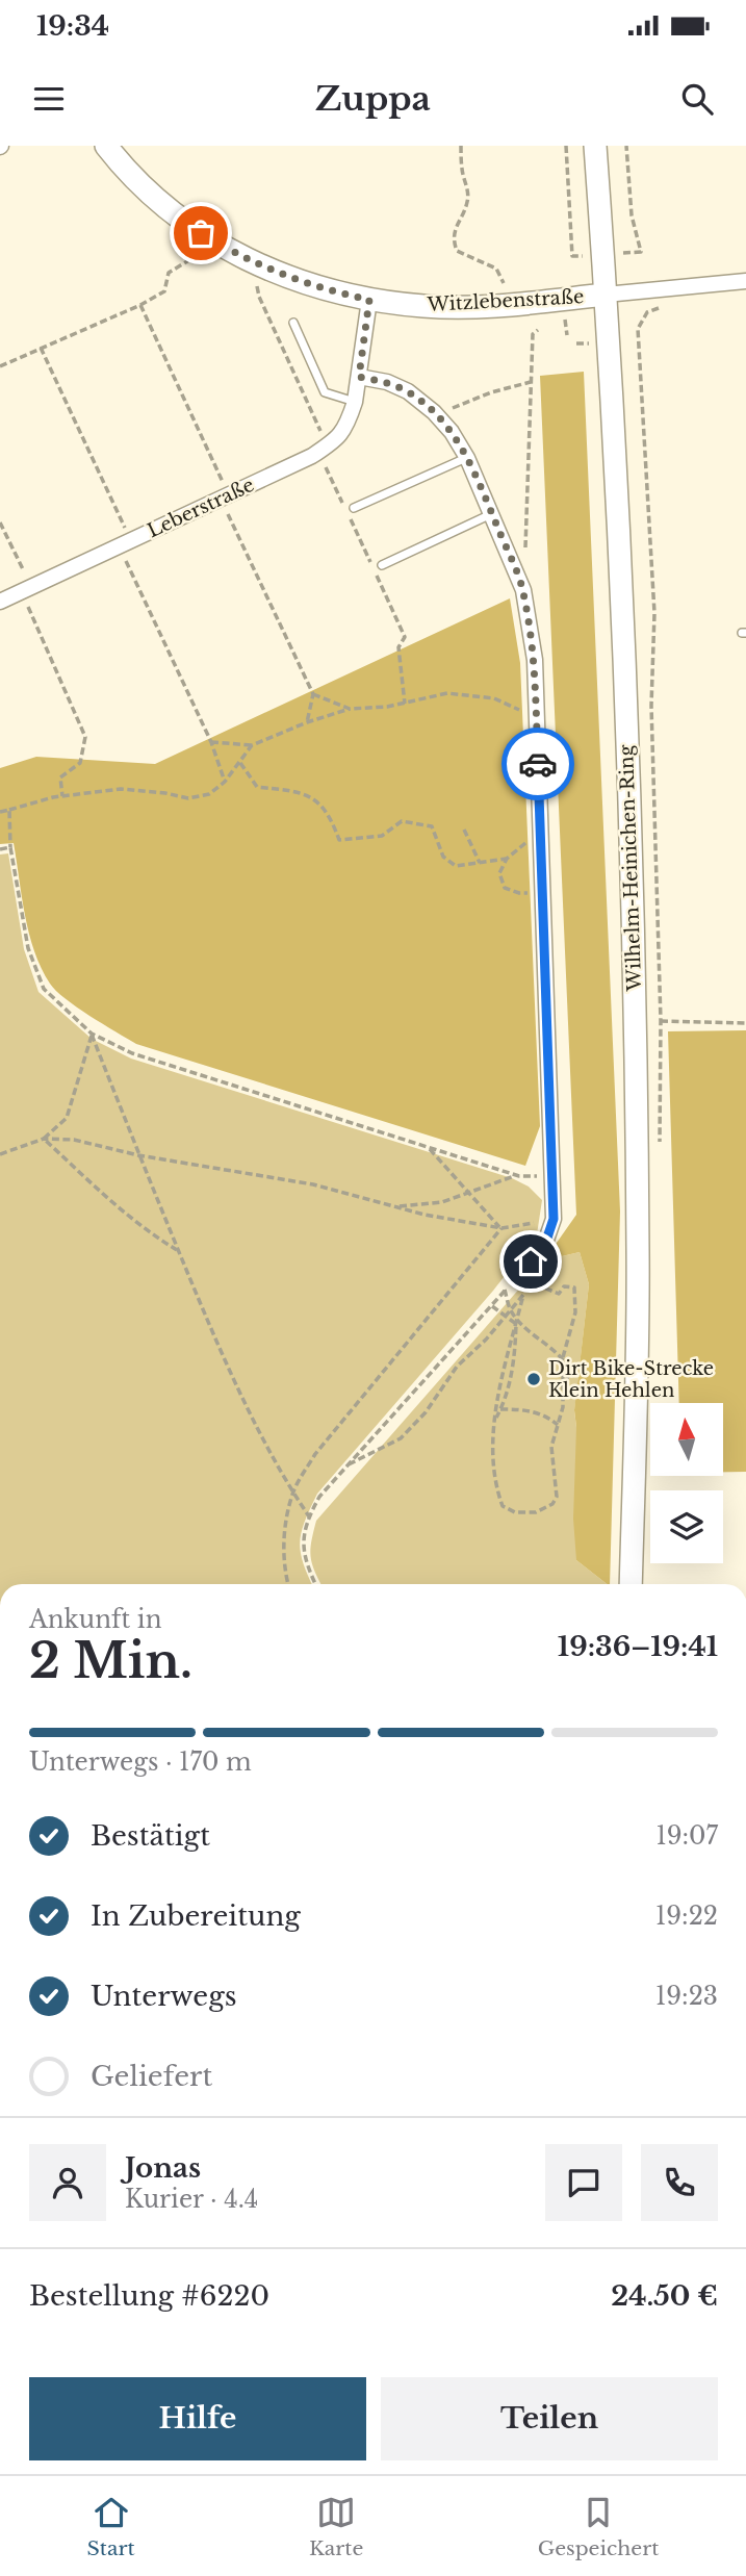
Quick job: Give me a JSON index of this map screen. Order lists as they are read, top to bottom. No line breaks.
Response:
{"streets":{"main road":["Witzlebenstraße","Wilhelm-Heinichen-Ring"],"street":["Leberstraße"]},"crossings":[["Witzlebenstraße","Wilhelm-Heinichen-Ring"]],"places":["Dirt Bike-Strecke Klein Hehlen"],"north":"top","page":{"status":"19:34","header":"Zuppa","heading":["2 Min.","Ankunft in","19:36–19:41"],"panel":["Jonas","Kurier · 4.4","Bestellung #6220","24.50 €"],"bar":"Unterwegs · 170 m","list":[["Bestätigt","19:07"],["In Zubereitung","19:22"],["Unterwegs","19:23"],"Geliefert"],"buttons":["Hilfe","Teilen"],"tabs":["Start","Karte","Gespeichert"]}}
